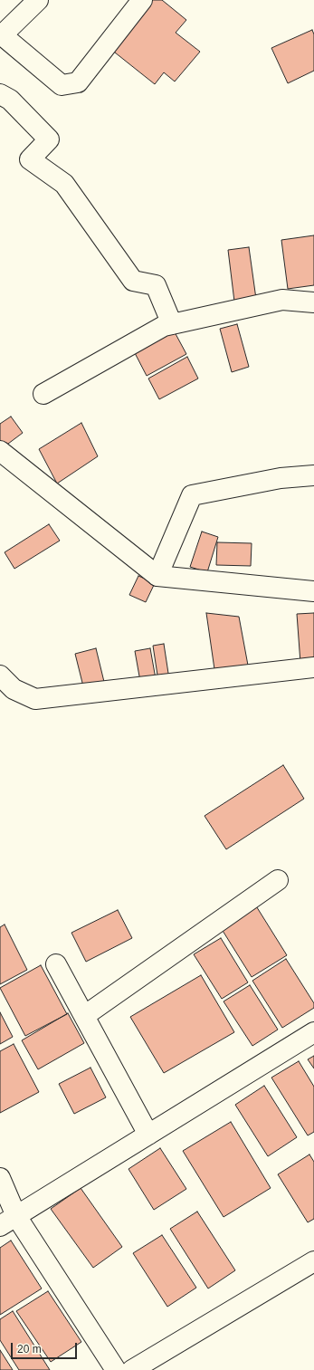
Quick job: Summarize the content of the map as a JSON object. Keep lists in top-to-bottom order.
{
  "scale_bar": "20 m"
}
